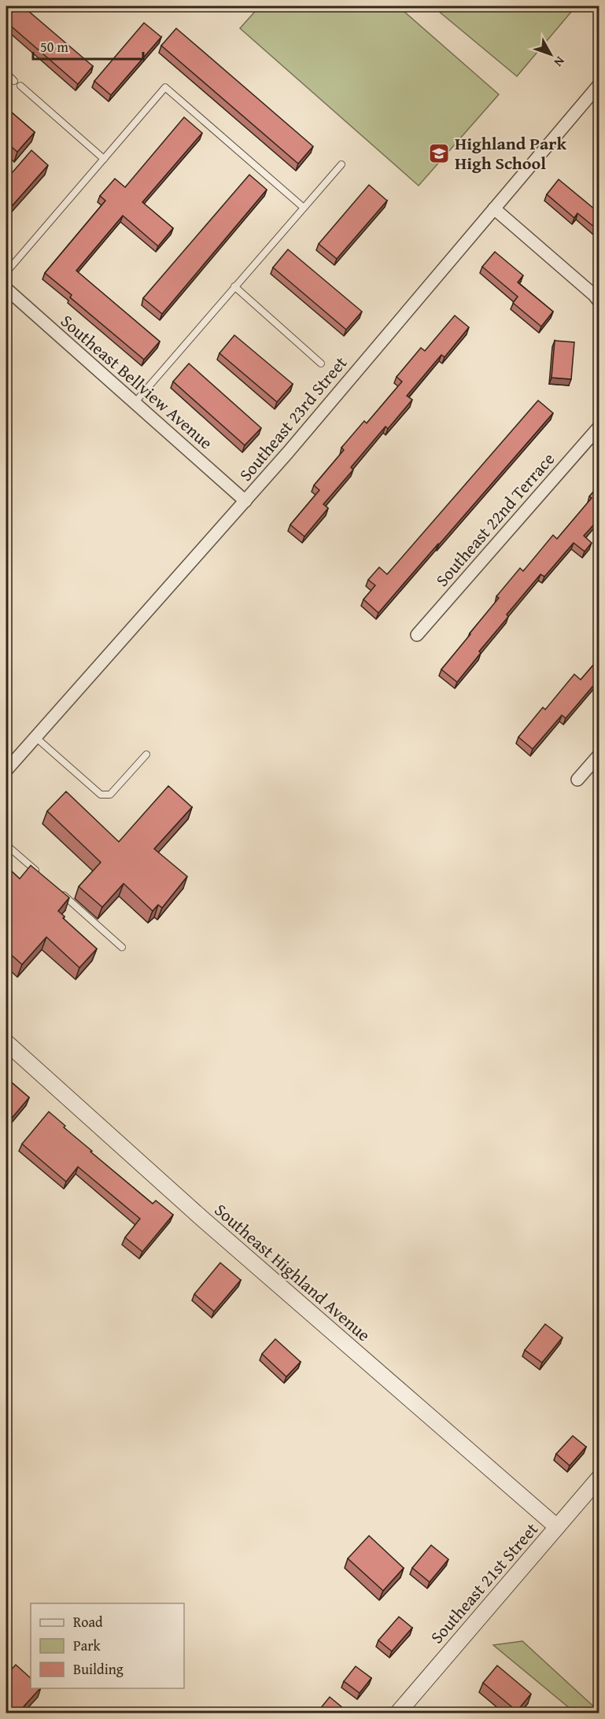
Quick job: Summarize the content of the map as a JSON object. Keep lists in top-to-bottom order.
{
  "streets": {
    "street": [
      "Southeast Bellview Avenue",
      "Southeast 23rd Street",
      "Southeast 22nd Terrace",
      "Southeast Highland Avenue",
      "Southeast 21st Street"
    ]
  },
  "crossings": [
    ["Southeast Bellview Avenue", "Southeast 23rd Street"],
    ["Southeast Highland Avenue", "Southeast 21st Street"]
  ],
  "places": {
    "school or university": ["Highland Park High School"]
  },
  "legend": ["Road", "Park", "Building"],
  "scale_bar": "50 m",
  "north": "bottom right"
}
